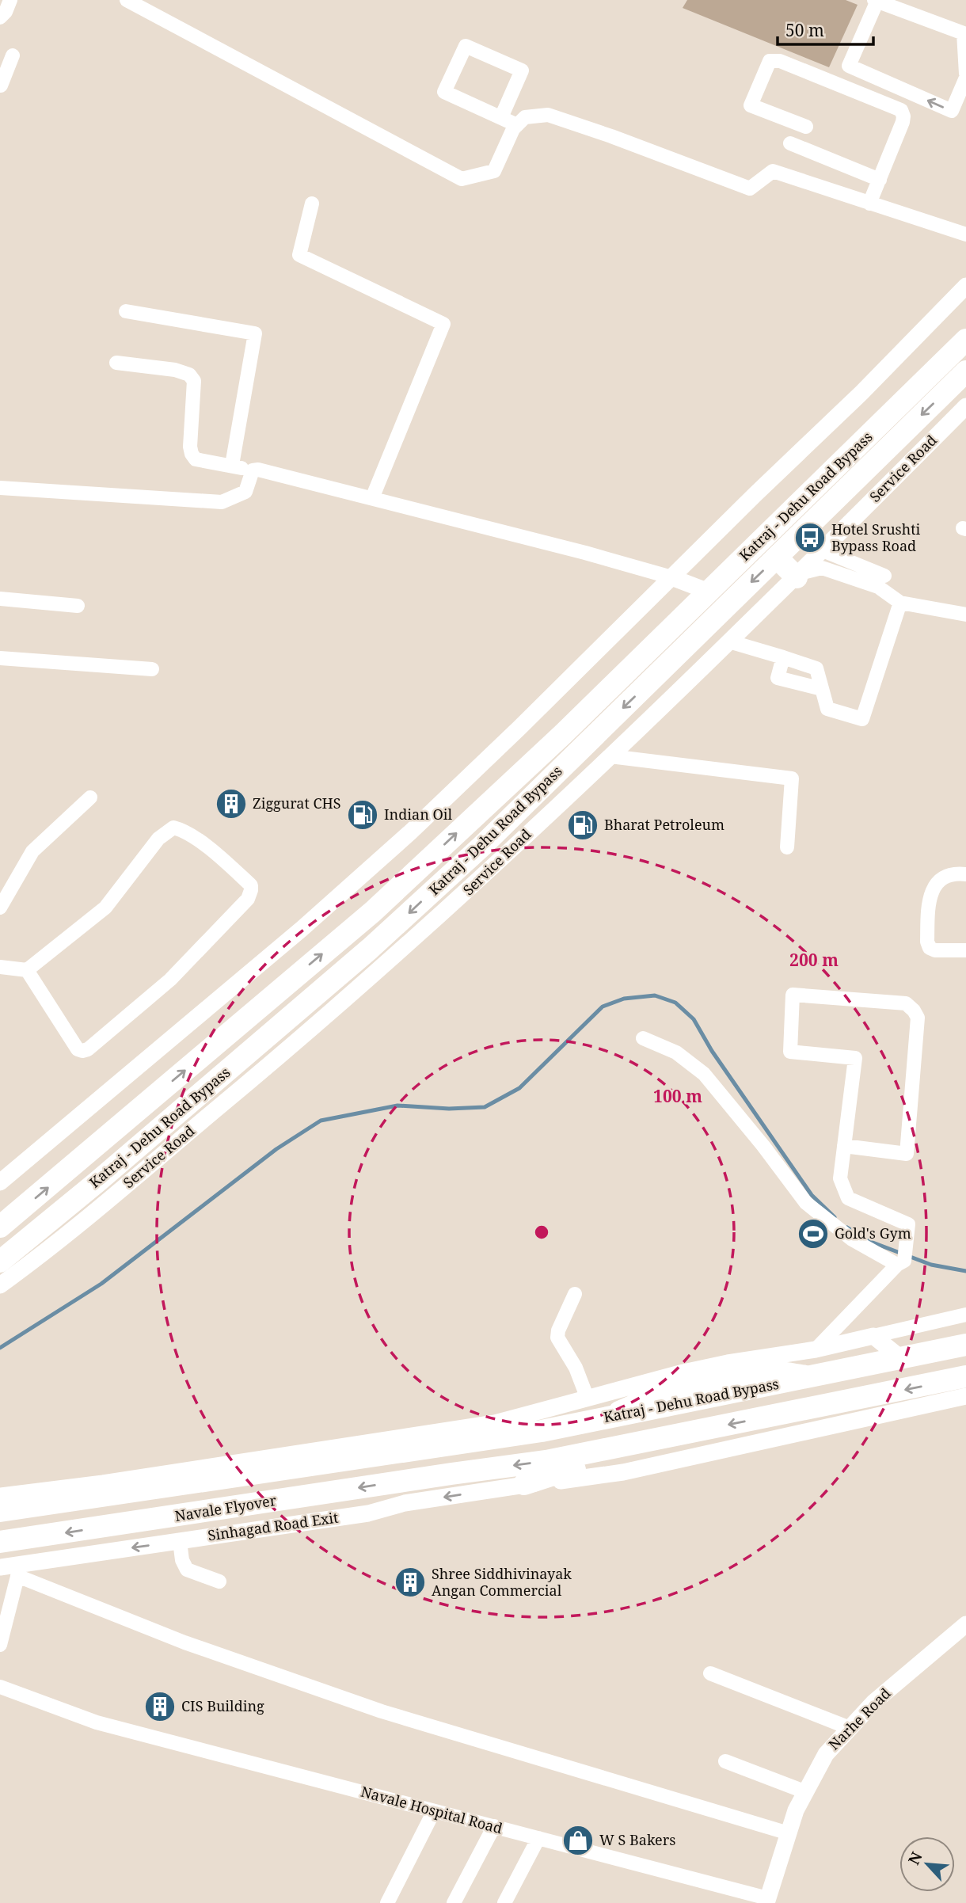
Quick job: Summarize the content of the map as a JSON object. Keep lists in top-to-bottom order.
{
  "streets": {
    "highway": ["Katraj - Dehu Road Bypass", "Navale Flyover"],
    "street": [
      "Service Road",
      "Sinhagad Road Exit",
      "Narhe Road",
      "Navale Hospital Road"
    ]
  },
  "crossings": [
    ["Narhe Road", "Navale Hospital Road"]
  ],
  "one_way": ["Navale Flyover"],
  "places": {
    "bus stop": ["Hotel Srushti Bypass Road"],
    "building": ["Ziggurat CHS", "Shree Siddhivinayak Angan Commercial", "CIS Building"],
    "fuel station": ["Indian Oil", "Bharat Petroleum"],
    "sports": ["Gold's Gym"],
    "shop": ["W S Bakers"]
  },
  "scale_bar": "50 m",
  "north": "top left",
  "rings": ["200 m", "100 m"]
}
